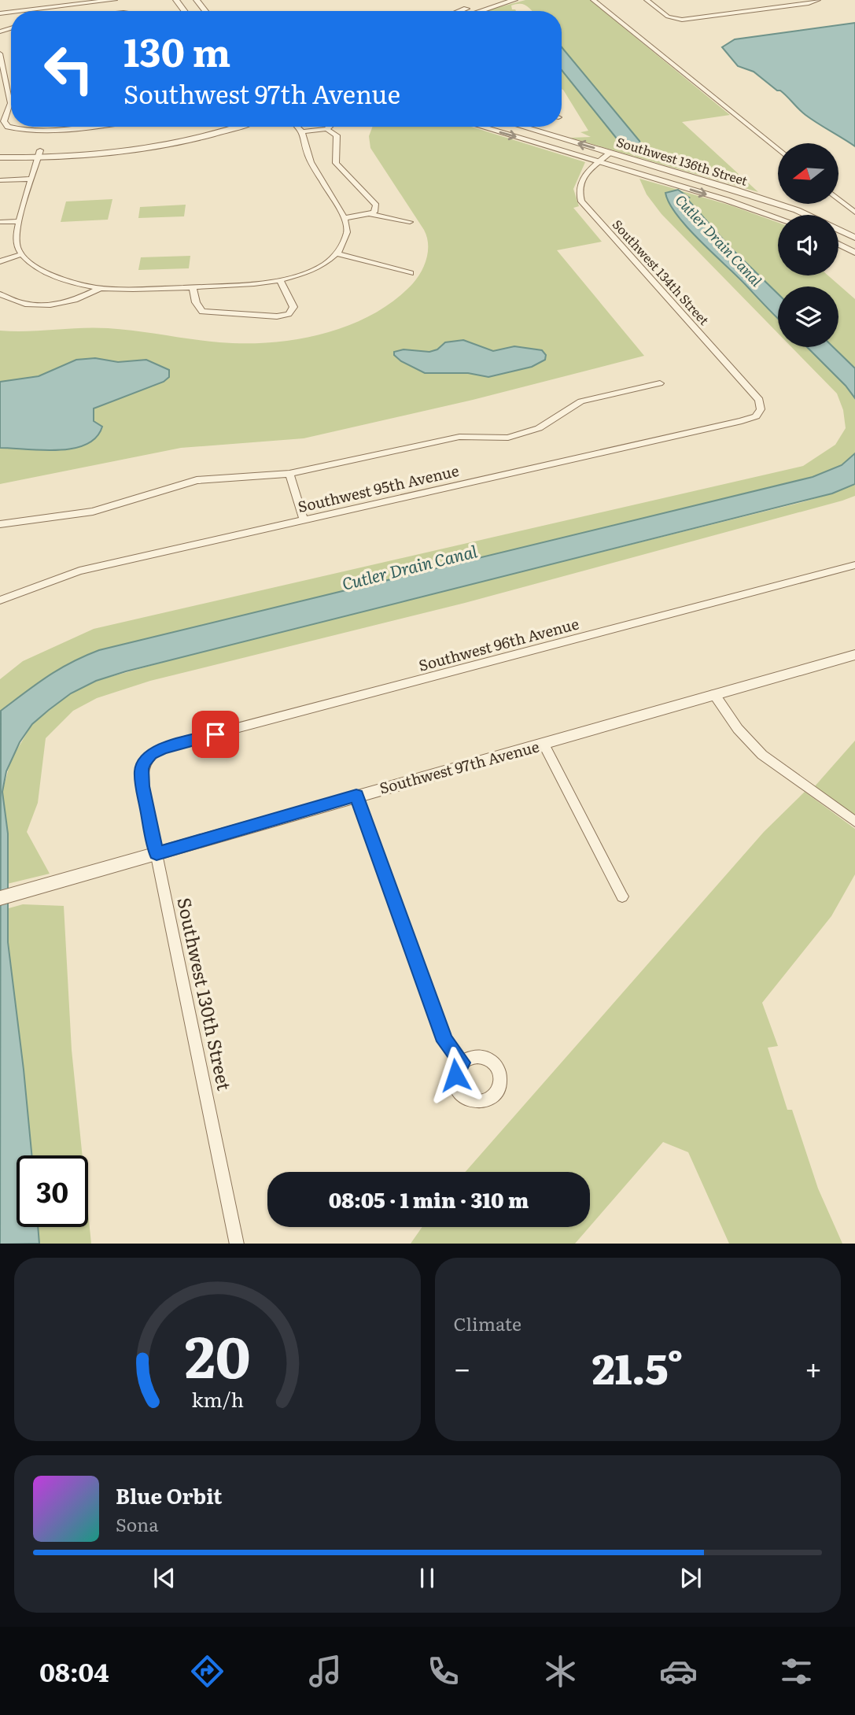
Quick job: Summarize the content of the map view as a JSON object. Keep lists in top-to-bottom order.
{
  "streets": {
    "street": [
      "Southwest 136th Street",
      "Southwest 134th Street",
      "Southwest 95th Avenue",
      "Southwest 96th Avenue",
      "Southwest 97th Avenue",
      "Southwest 130th Street"
    ]
  },
  "crossings": [
    ["Southwest 136th Street", "Southwest 134th Street"],
    ["Southwest 134th Street", "Southwest 95th Avenue"],
    ["Southwest 96th Avenue", "Southwest 130th Street"],
    ["Southwest 97th Avenue", "Southwest 130th Street"]
  ],
  "water": ["Cutler Drain Canal"],
  "north": "left",
  "page": {
    "turn": ["130 m", "Southwest 97th Avenue"],
    "limit": "30",
    "trip": "08:05 · 1 min · 310 m",
    "tile": "Climate",
    "heat": ["−", "21.5°", "+"],
    "song": ["Blue Orbit", "Sona"],
    "tabs": "08:04",
    "gauge": ["20", "km/h"]
  }
}
